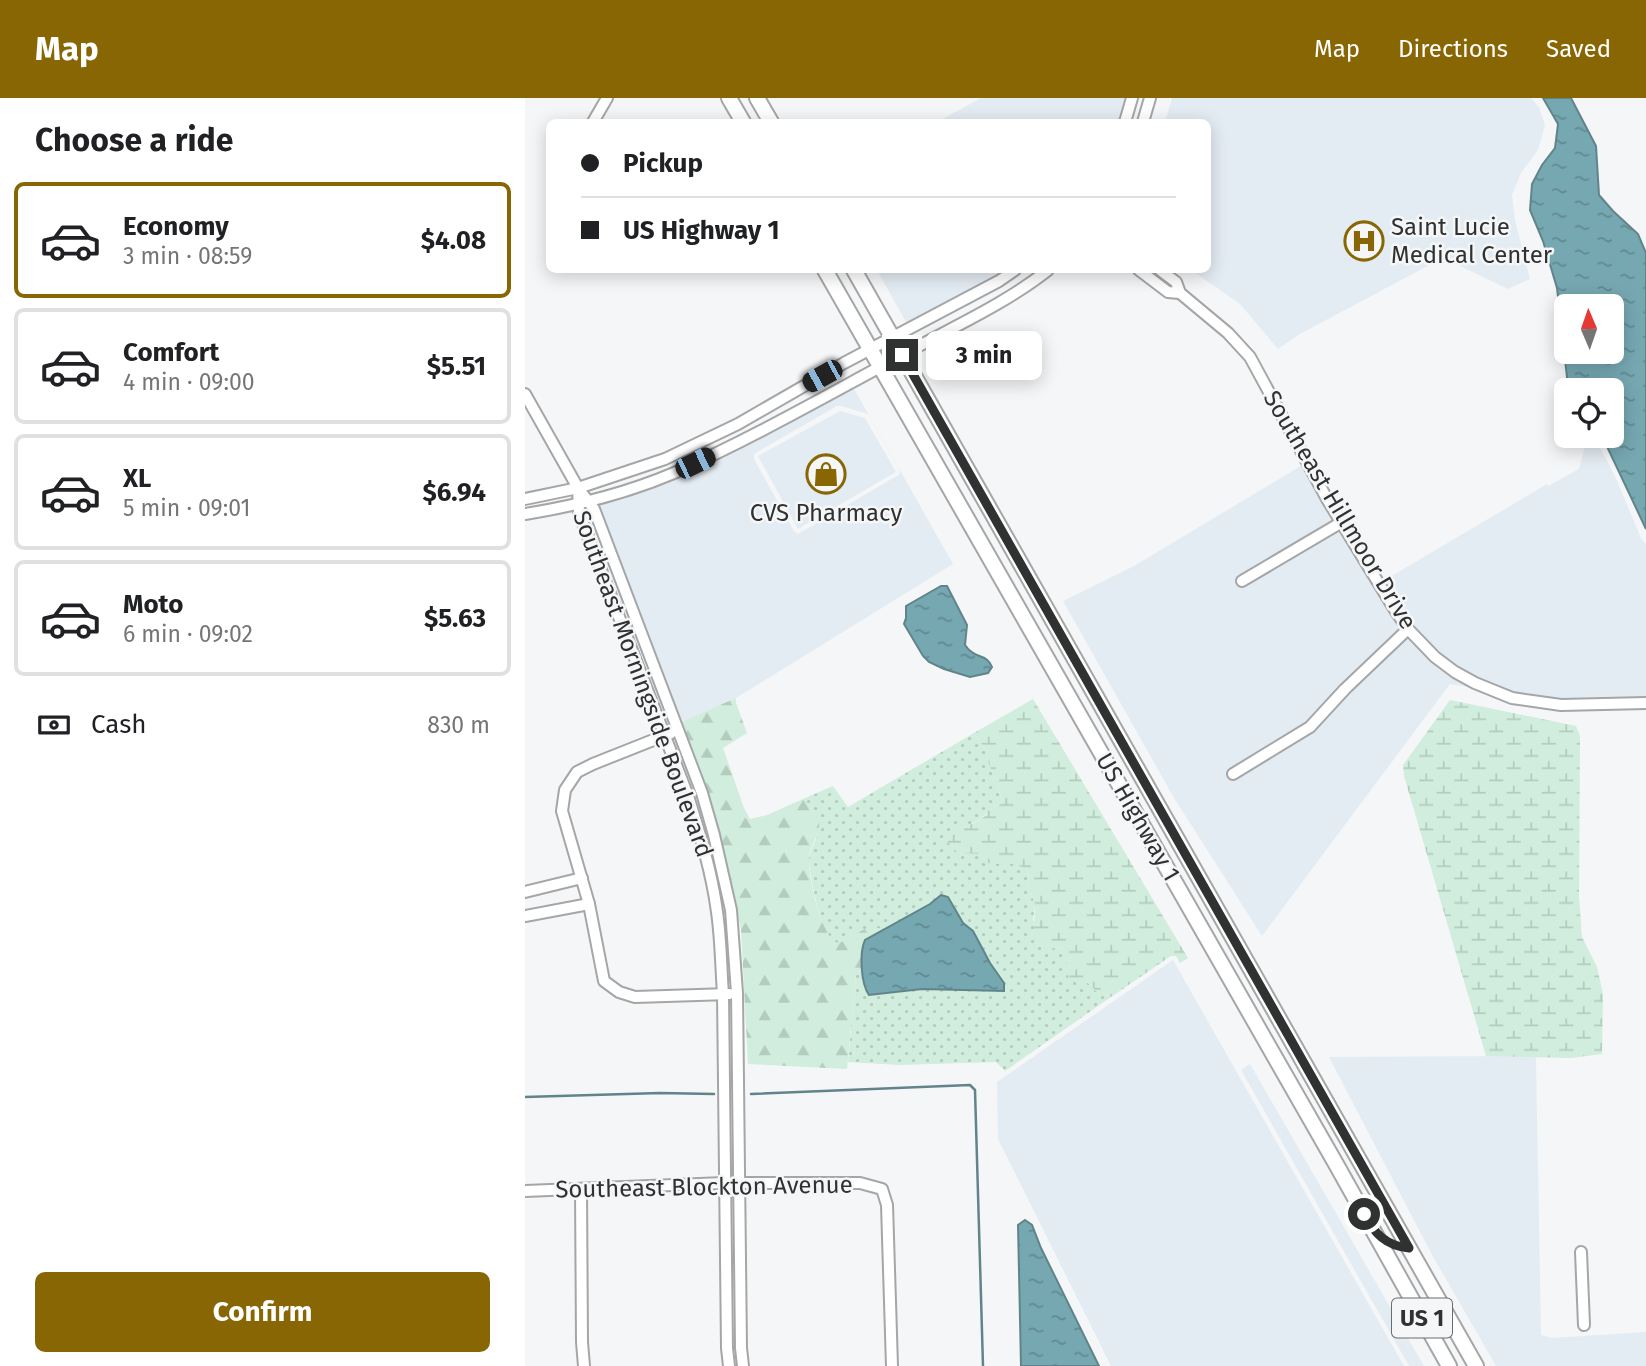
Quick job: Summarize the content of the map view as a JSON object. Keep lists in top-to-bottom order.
{
  "streets": {
    "main road": ["US Highway 1", "US 1"],
    "street": ["Southeast Hillmoor Drive", "Southeast Morningside Boulevard", "Southeast Blockton Avenue"]
  },
  "crossings": [
    ["Southeast Morningside Boulevard", "Southeast Blockton Avenue"]
  ],
  "places": {
    "hospital": ["Saint Lucie Medical Center"],
    "shop": ["CVS Pharmacy"]
  },
  "north": "top",
  "page": {
    "header": "Map",
    "nav": ["Map", "Directions", "Saved"],
    "heading": "Choose a ride",
    "banner": ["Pickup", "US Highway 1"],
    "list": [
      {
        "name": "Economy",
        "note": "3 min · 08:59",
        "value": "$4.08"
      },
      {
        "name": "Comfort",
        "note": "4 min · 09:00",
        "value": "$5.51"
      },
      {
        "name": "XL",
        "note": "5 min · 09:01",
        "value": "$6.94"
      },
      {
        "name": "Moto",
        "note": "6 min · 09:02",
        "value": "$5.63"
      }
    ],
    "bubble": "3 min",
    "pay": ["Cash", "830 m"],
    "buttons": "Confirm"
  }
}
